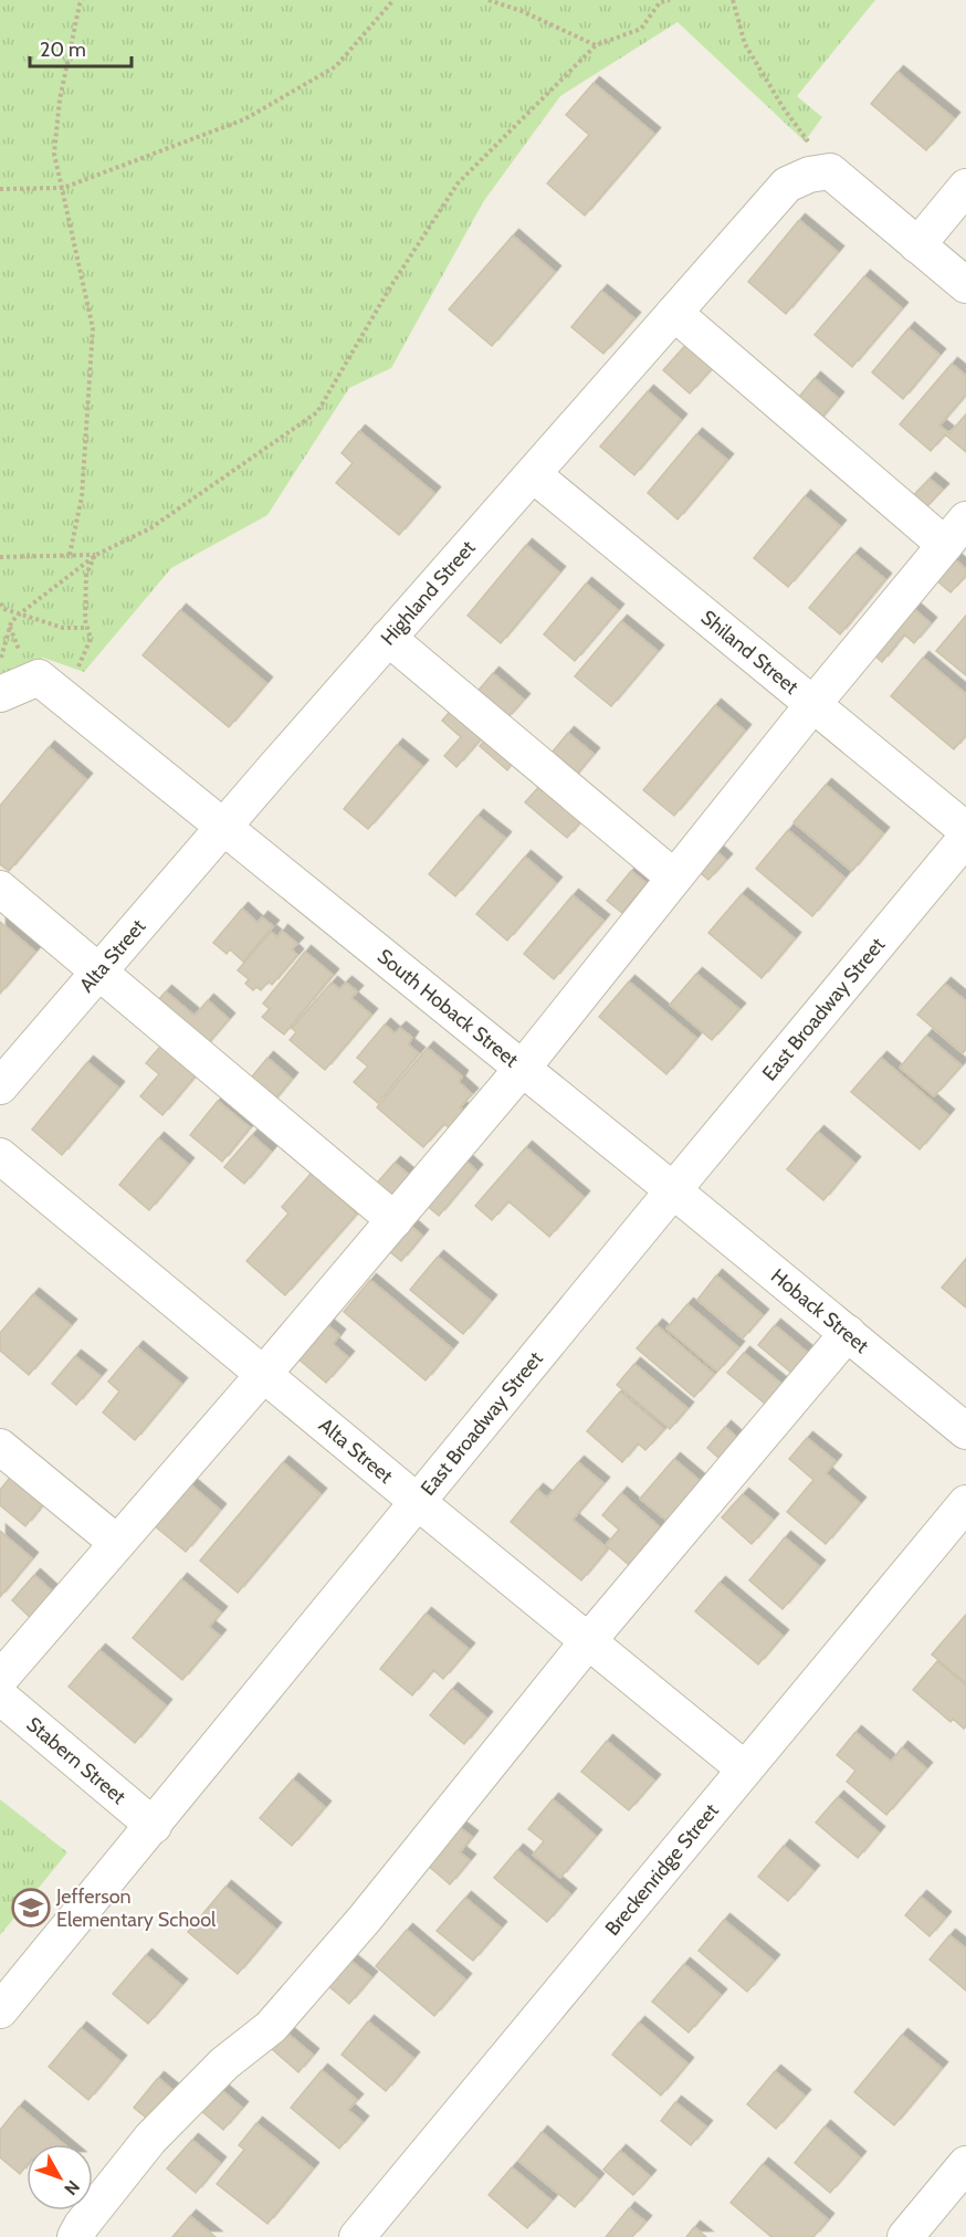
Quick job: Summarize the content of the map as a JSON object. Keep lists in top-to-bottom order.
{
  "streets": {
    "street": [
      "Highland Street",
      "Shiland Street",
      "Alta Street",
      "South Hoback Street",
      "East Broadway Street",
      "Hoback Street",
      "Stabern Street",
      "Breckenridge Street"
    ]
  },
  "crossings": [
    ["Highland Street", "Shiland Street"],
    ["Highland Street", "Alta Street"],
    ["Highland Street", "South Hoback Street"],
    ["Alta Street", "South Hoback Street"],
    ["Alta Street", "East Broadway Street"],
    ["Alta Street", "Breckenridge Street"],
    ["South Hoback Street", "East Broadway Street"],
    ["South Hoback Street", "Hoback Street"],
    ["East Broadway Street", "Hoback Street"],
    ["East Broadway Street", "Stabern Street"]
  ],
  "places": {
    "school or university": ["Jefferson Elementary School"]
  },
  "scale_bar": "20 m",
  "north": "bottom right"
}
